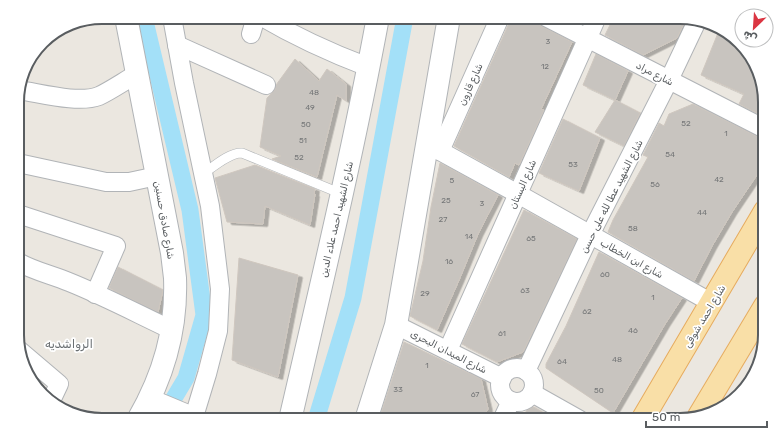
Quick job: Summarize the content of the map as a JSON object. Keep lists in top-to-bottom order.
{
  "streets": {
    "main road": ["شارع احمد شوقى"],
    "street": [
      "شارع مراد",
      "شارع قارون",
      "شارع البستان",
      "شارع الشهيد عطا لله على حسن",
      "شارع الشهيد احمد علاء الدين",
      "شارع صادق حسنين",
      "شارع ابن الخطاب",
      "شارع الميدان البحرى"
    ]
  },
  "crossings": [
    ["شارع مراد", "شارع البستان"],
    ["شارع مراد", "شارع الشهيد عطا لله على حسن"],
    ["شارع قارون", "شارع ابن الخطاب"],
    ["شارع البستان", "شارع ابن الخطاب"],
    ["شارع البستان", "شارع الميدان البحرى"],
    ["شارع الشهيد عطا لله على حسن", "شارع ابن الخطاب"],
    ["شارع الشهيد عطا لله على حسن", "شارع الميدان البحرى"],
    ["شارع ابن الخطاب", "شارع احمد شوقى"]
  ],
  "districts": ["الرواشديه"],
  "house_numbers": [
    "3",
    "12",
    "48",
    "49",
    "52",
    "50",
    "1",
    "51",
    "54",
    "52",
    "53",
    "42",
    "5",
    "56",
    "25",
    "3",
    "44",
    "27",
    "58",
    "14",
    "65",
    "16",
    "60",
    "63",
    "29",
    "1",
    "62",
    "46",
    "61",
    "48",
    "64",
    "1",
    "33",
    "50",
    "67"
  ],
  "scale_bar": "50 m",
  "north": "bottom left"
}
